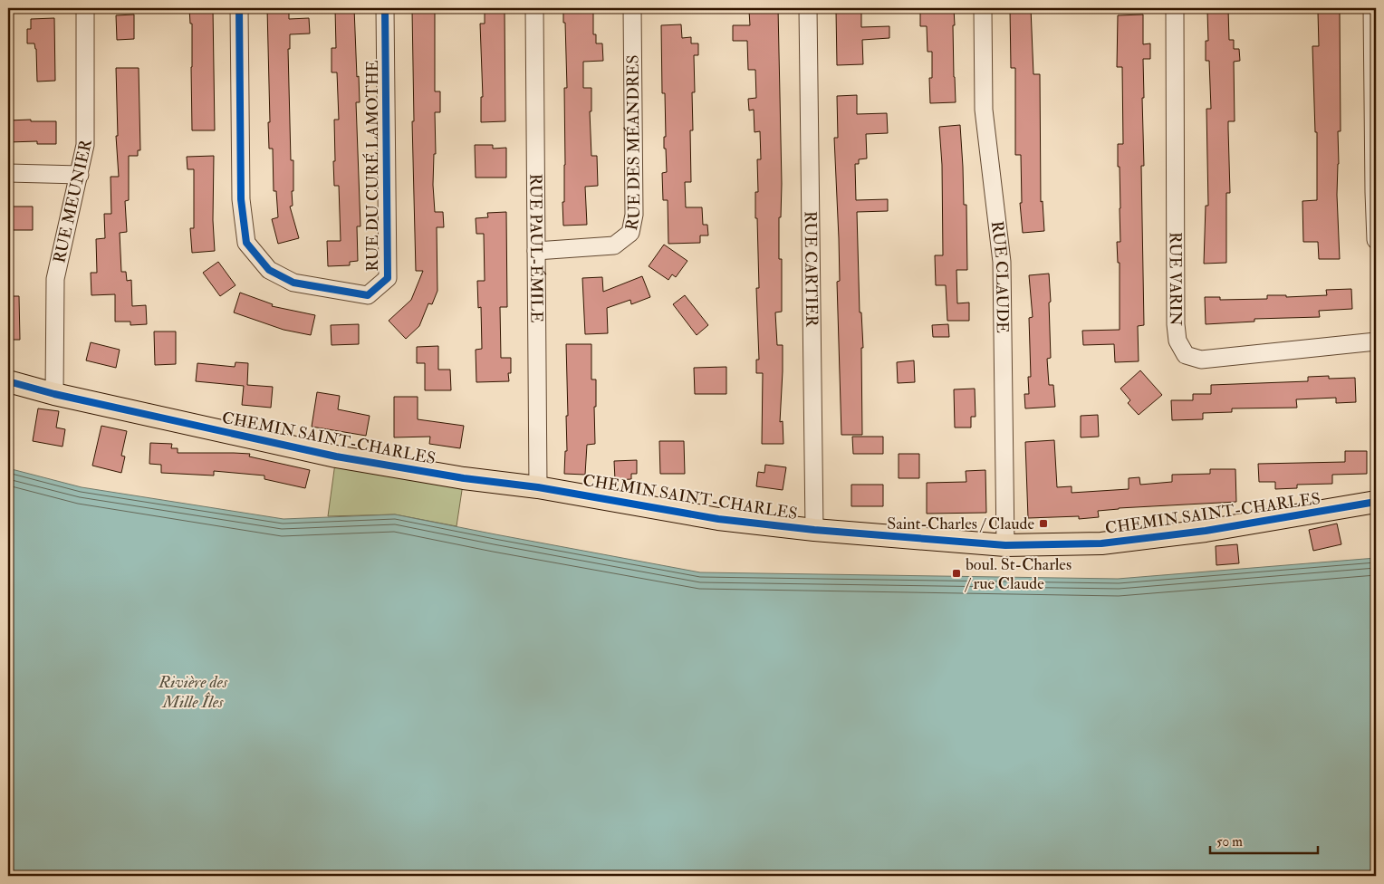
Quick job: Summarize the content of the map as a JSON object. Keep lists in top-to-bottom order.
{
  "streets": {
    "main road": ["CHEMIN SAINT-CHARLES"],
    "street": [
      "RUE DES MÉANDRES",
      "RUE DU CURÉ LAMOTHE",
      "RUE MEUNIER",
      "RUE PAUL-ÉMILE",
      "RUE CARTIER",
      "RUE CLAUDE",
      "RUE VARIN"
    ]
  },
  "crossings": [
    ["RUE DES MÉANDRES", "RUE PAUL-ÉMILE"],
    ["RUE MEUNIER", "CHEMIN SAINT-CHARLES"],
    ["RUE PAUL-ÉMILE", "CHEMIN SAINT-CHARLES"],
    ["RUE CARTIER", "CHEMIN SAINT-CHARLES"],
    ["RUE CLAUDE", "CHEMIN SAINT-CHARLES"]
  ],
  "water": ["Rivière des Mille Îles"],
  "places": {
    "transit": ["Saint-Charles / Claude", "boul. St-Charles / rue Claude"]
  },
  "scale_bar": "50 m"
}
